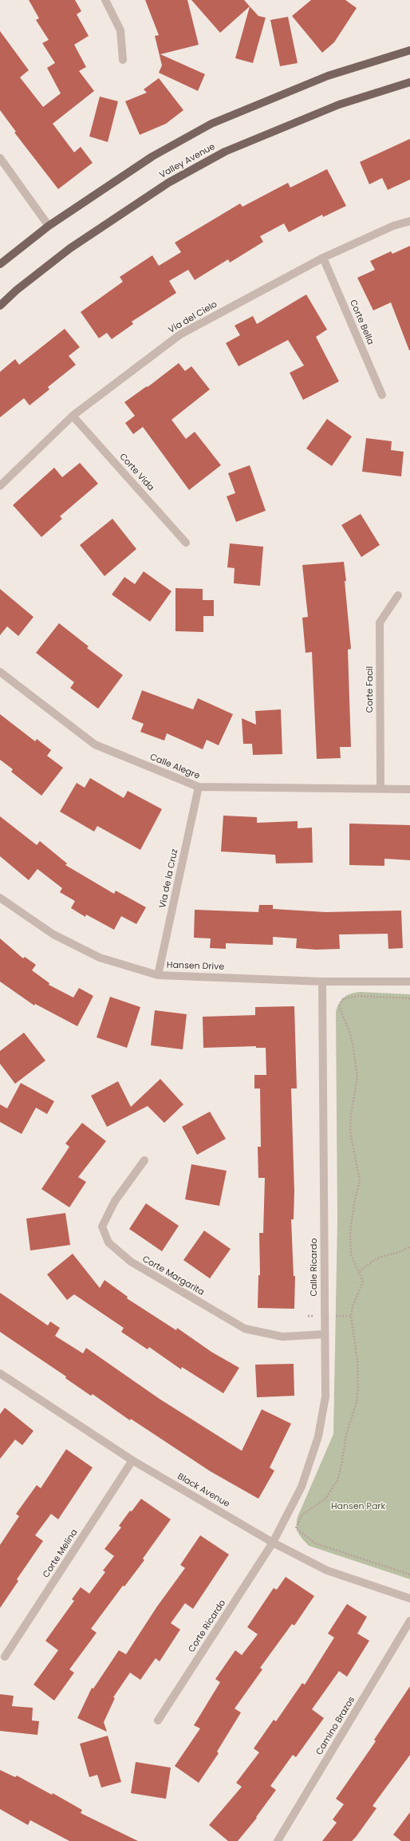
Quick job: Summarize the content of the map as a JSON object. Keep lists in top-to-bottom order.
{
  "streets": {
    "main road": ["Valley Avenue"],
    "street": [
      "Via del Cielo",
      "Corte Bella",
      "Corte Vida",
      "Corte Facil",
      "Calle Alegre",
      "Via de la Cruz",
      "Hansen Drive",
      "Calle Ricardo",
      "Corte Margarita",
      "Black Avenue",
      "Corte Melina",
      "Corte Ricardo",
      "Camino Brazos"
    ]
  },
  "crossings": [
    ["Via del Cielo", "Corte Bella"],
    ["Via del Cielo", "Corte Vida"],
    ["Corte Facil", "Calle Alegre"],
    ["Calle Alegre", "Via de la Cruz"],
    ["Via de la Cruz", "Hansen Drive"],
    ["Hansen Drive", "Calle Ricardo"],
    ["Calle Ricardo", "Corte Margarita"],
    ["Calle Ricardo", "Black Avenue"],
    ["Calle Ricardo", "Corte Ricardo"],
    ["Black Avenue", "Corte Melina"],
    ["Black Avenue", "Corte Ricardo"]
  ],
  "parks": ["Hansen Park"]
}
